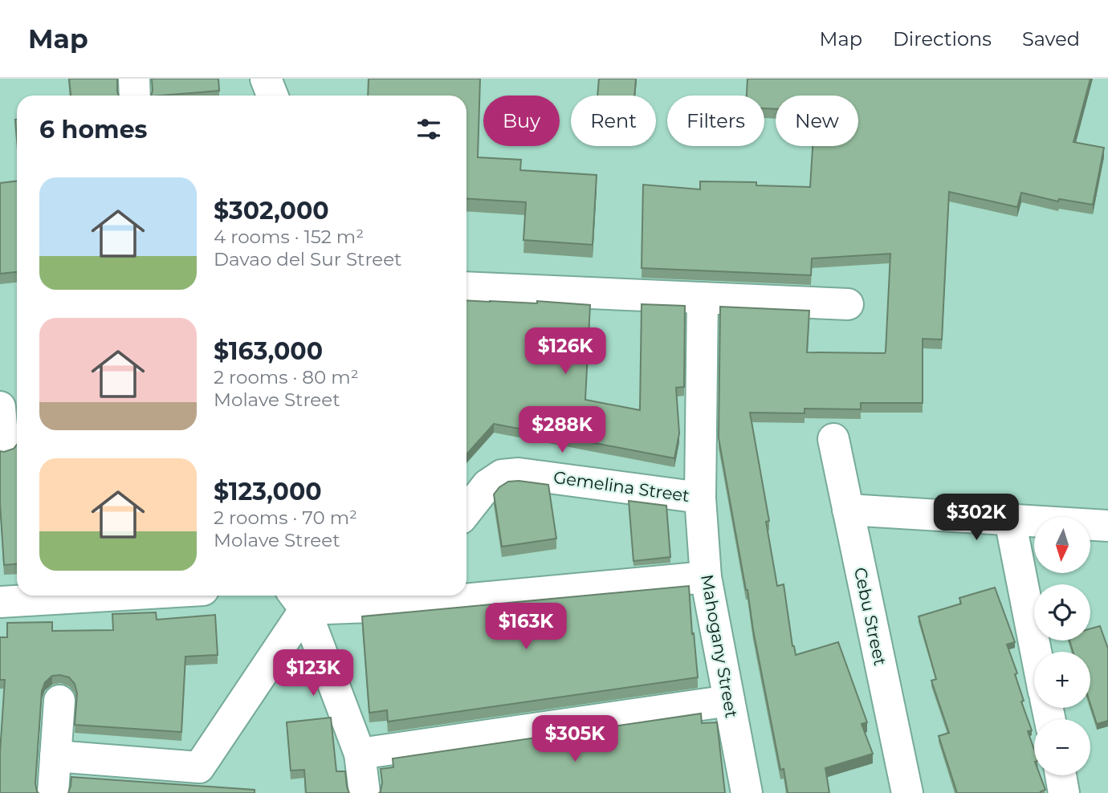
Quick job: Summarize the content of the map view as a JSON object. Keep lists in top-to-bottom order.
{
  "streets": {
    "street": ["Gemelina Street", "Cebu Street", "Mahogany Street"]
  },
  "crossings": [
    ["Gemelina Street", "Mahogany Street"]
  ],
  "north": "bottom",
  "page": {
    "header": "Map",
    "nav": ["Map", "Directions", "Saved"],
    "chip": [
      "Buy",
      "Rent",
      "Filters",
      "New"
    ],
    "heading": "6 homes",
    "list": [
      {
        "name": "$302,000",
        "note": "4 rooms · 152 m² · Davao del Sur Street"
      },
      {
        "name": "$163,000",
        "note": "2 rooms · 80 m² · Molave Street"
      },
      {
        "name": "$123,000",
        "note": "2 rooms · 70 m² · Molave Street"
      }
    ],
    "price": [
      "$126K",
      "$288K",
      "$302K",
      "$163K",
      "$123K",
      "$305K"
    ],
    "map_buttons": ["+", "−"]
  }
}
